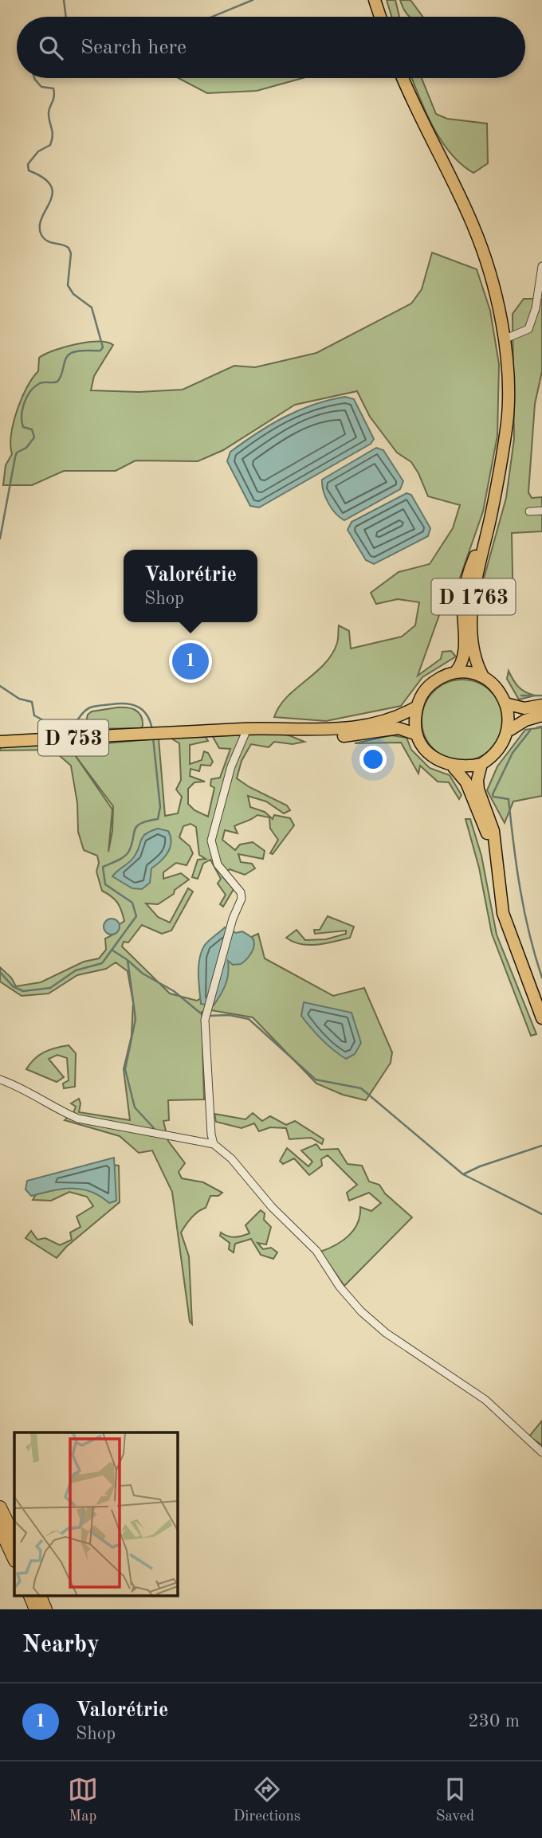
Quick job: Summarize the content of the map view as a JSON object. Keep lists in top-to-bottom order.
{
  "streets": {
    "main road": ["D 1763", "D 753"]
  },
  "crossings": [
    ["D 1763", "D 753"]
  ],
  "page": {
    "search": "Search here",
    "popup": ["Valorétrie", "Shop"],
    "pins": "1",
    "heading": "Nearby",
    "list": [
      {
        "mark": "1",
        "name": "Valorétrie",
        "note": "Shop",
        "value": "230 m"
      }
    ],
    "nav": ["Map", "Directions", "Saved"]
  }
}
